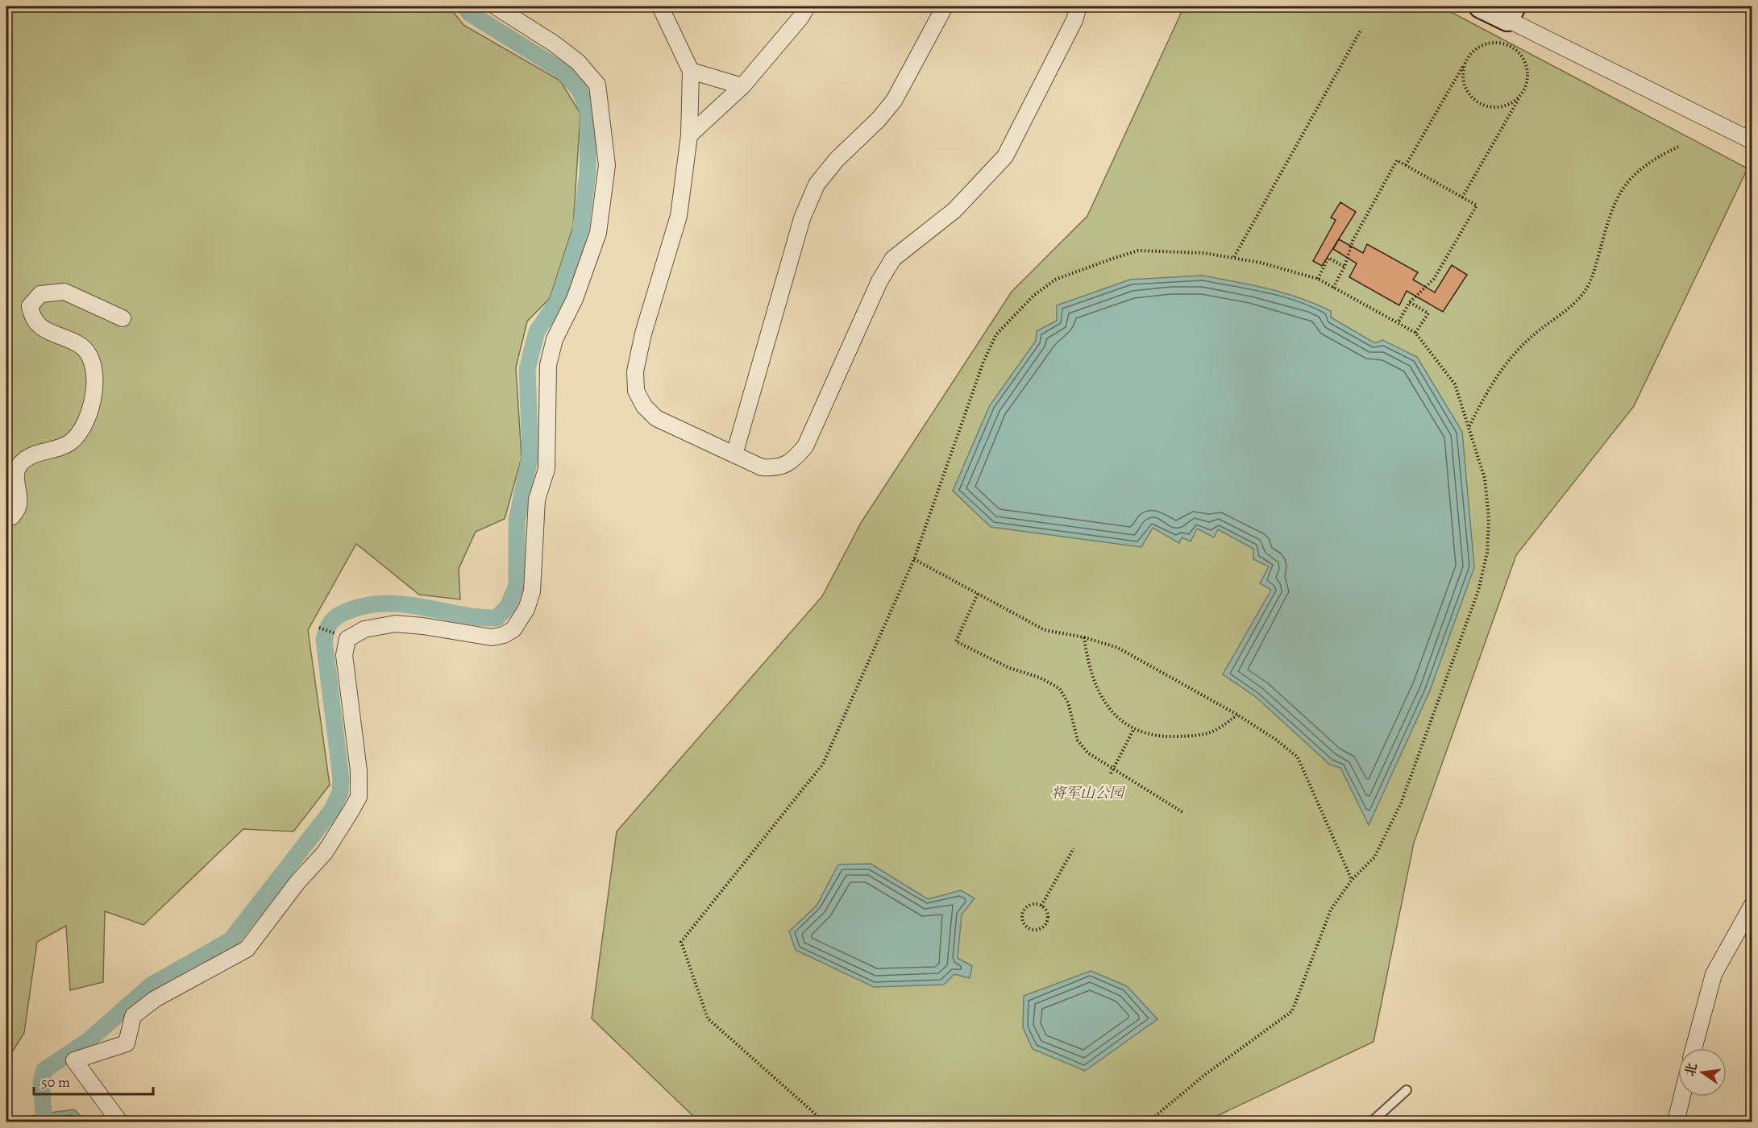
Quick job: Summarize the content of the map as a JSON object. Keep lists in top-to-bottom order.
{
  "parks": ["将军山公园"],
  "scale_bar": "50 m",
  "north": "left"
}
